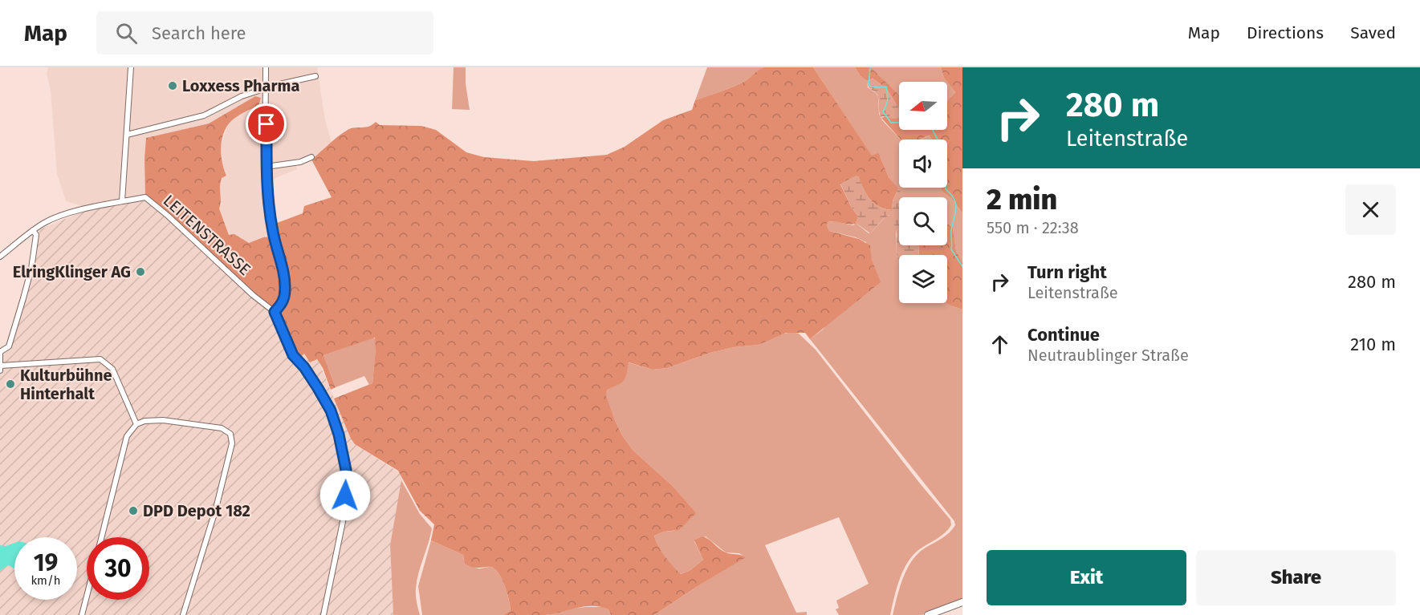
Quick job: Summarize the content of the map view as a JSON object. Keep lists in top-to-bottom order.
{
  "streets": {
    "street": ["LEITENSTRASSE"]
  },
  "places": [
    "Loxxess Pharma",
    "ElringKlinger AG",
    "Kulturbühne Hinterhalt",
    "DPD Depot 182"
  ],
  "north": "left",
  "page": {
    "header": "Map",
    "search": "Search here",
    "nav": ["Map", "Directions", "Saved"],
    "turn": ["280 m", "Leitenstraße"],
    "heading": ["2 min", "550 m · 22:38"],
    "list": [
      {
        "name": "Turn right",
        "note": "Leitenstraße",
        "value": "280 m"
      },
      {
        "name": "Continue",
        "note": "Neutraublinger Straße",
        "value": "210 m"
      }
    ],
    "speed": "19 km/h",
    "limit": "30",
    "buttons": ["Exit", "Share"]
  }
}
